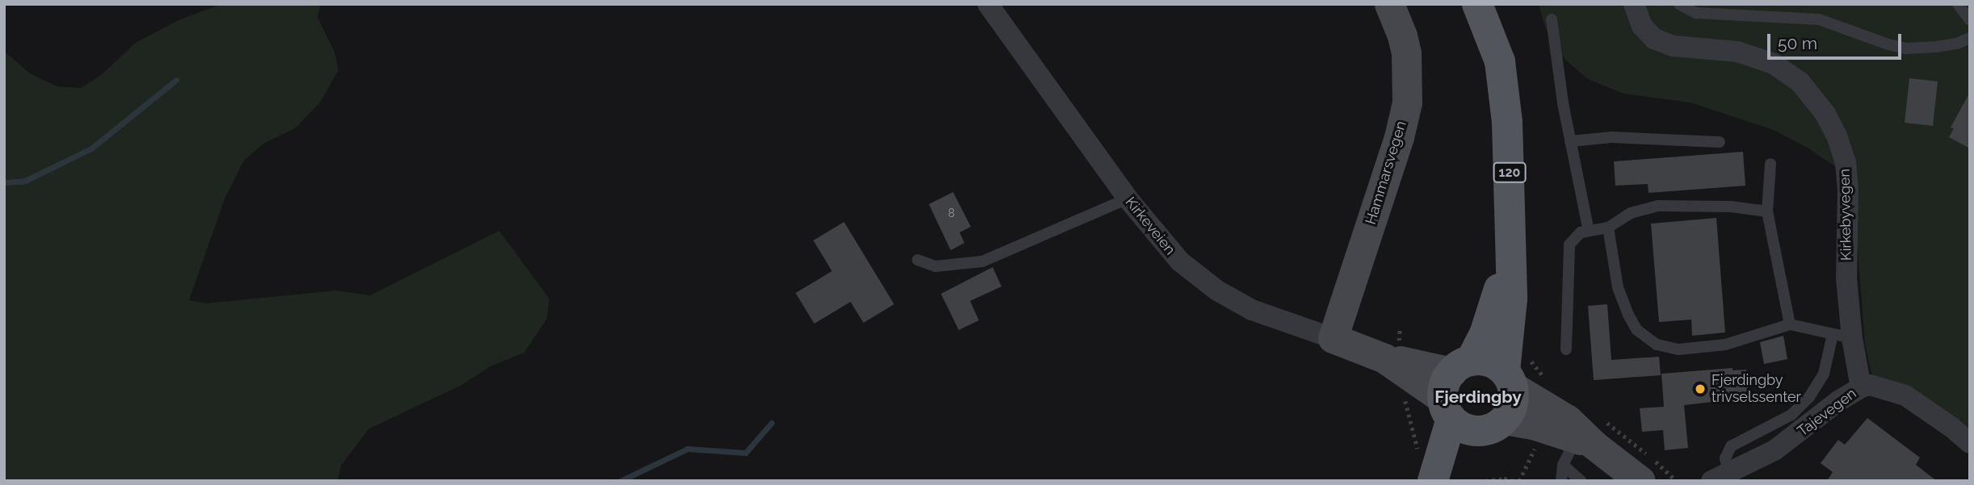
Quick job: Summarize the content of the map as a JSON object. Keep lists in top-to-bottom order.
{
  "streets": {
    "main road": ["120"],
    "street": [
      "Hammarsvegen",
      "Kirkebyvegen",
      "Kirkeveien",
      "Tajevegen"
    ]
  },
  "crossings": [
    ["Hammarsvegen", "Kirkeveien"],
    ["120", "Kirkeveien"],
    ["Kirkebyvegen", "Tajevegen"]
  ],
  "districts": ["Fjerdingby"],
  "places": ["Fjerdingby trivselssenter"],
  "house_numbers": ["8"],
  "scale_bar": "50 m"
}
